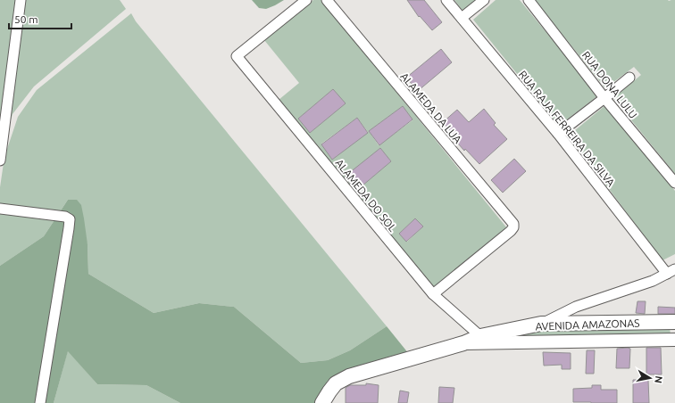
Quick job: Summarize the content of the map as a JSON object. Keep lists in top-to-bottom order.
{
  "streets": {
    "main road": ["AVENIDA AMAZONAS"],
    "street": [
      "RUA DONA LULU",
      "ALAMEDA DA LUA",
      "RUA RAJA FERREIRA DA SILVA",
      "ALAMEDA DO SOL"
    ]
  },
  "crossings": [
    ["ALAMEDA DA LUA", "ALAMEDA DO SOL"],
    ["ALAMEDA DO SOL", "AVENIDA AMAZONAS"]
  ],
  "scale_bar": "50 m",
  "north": "right"
}
